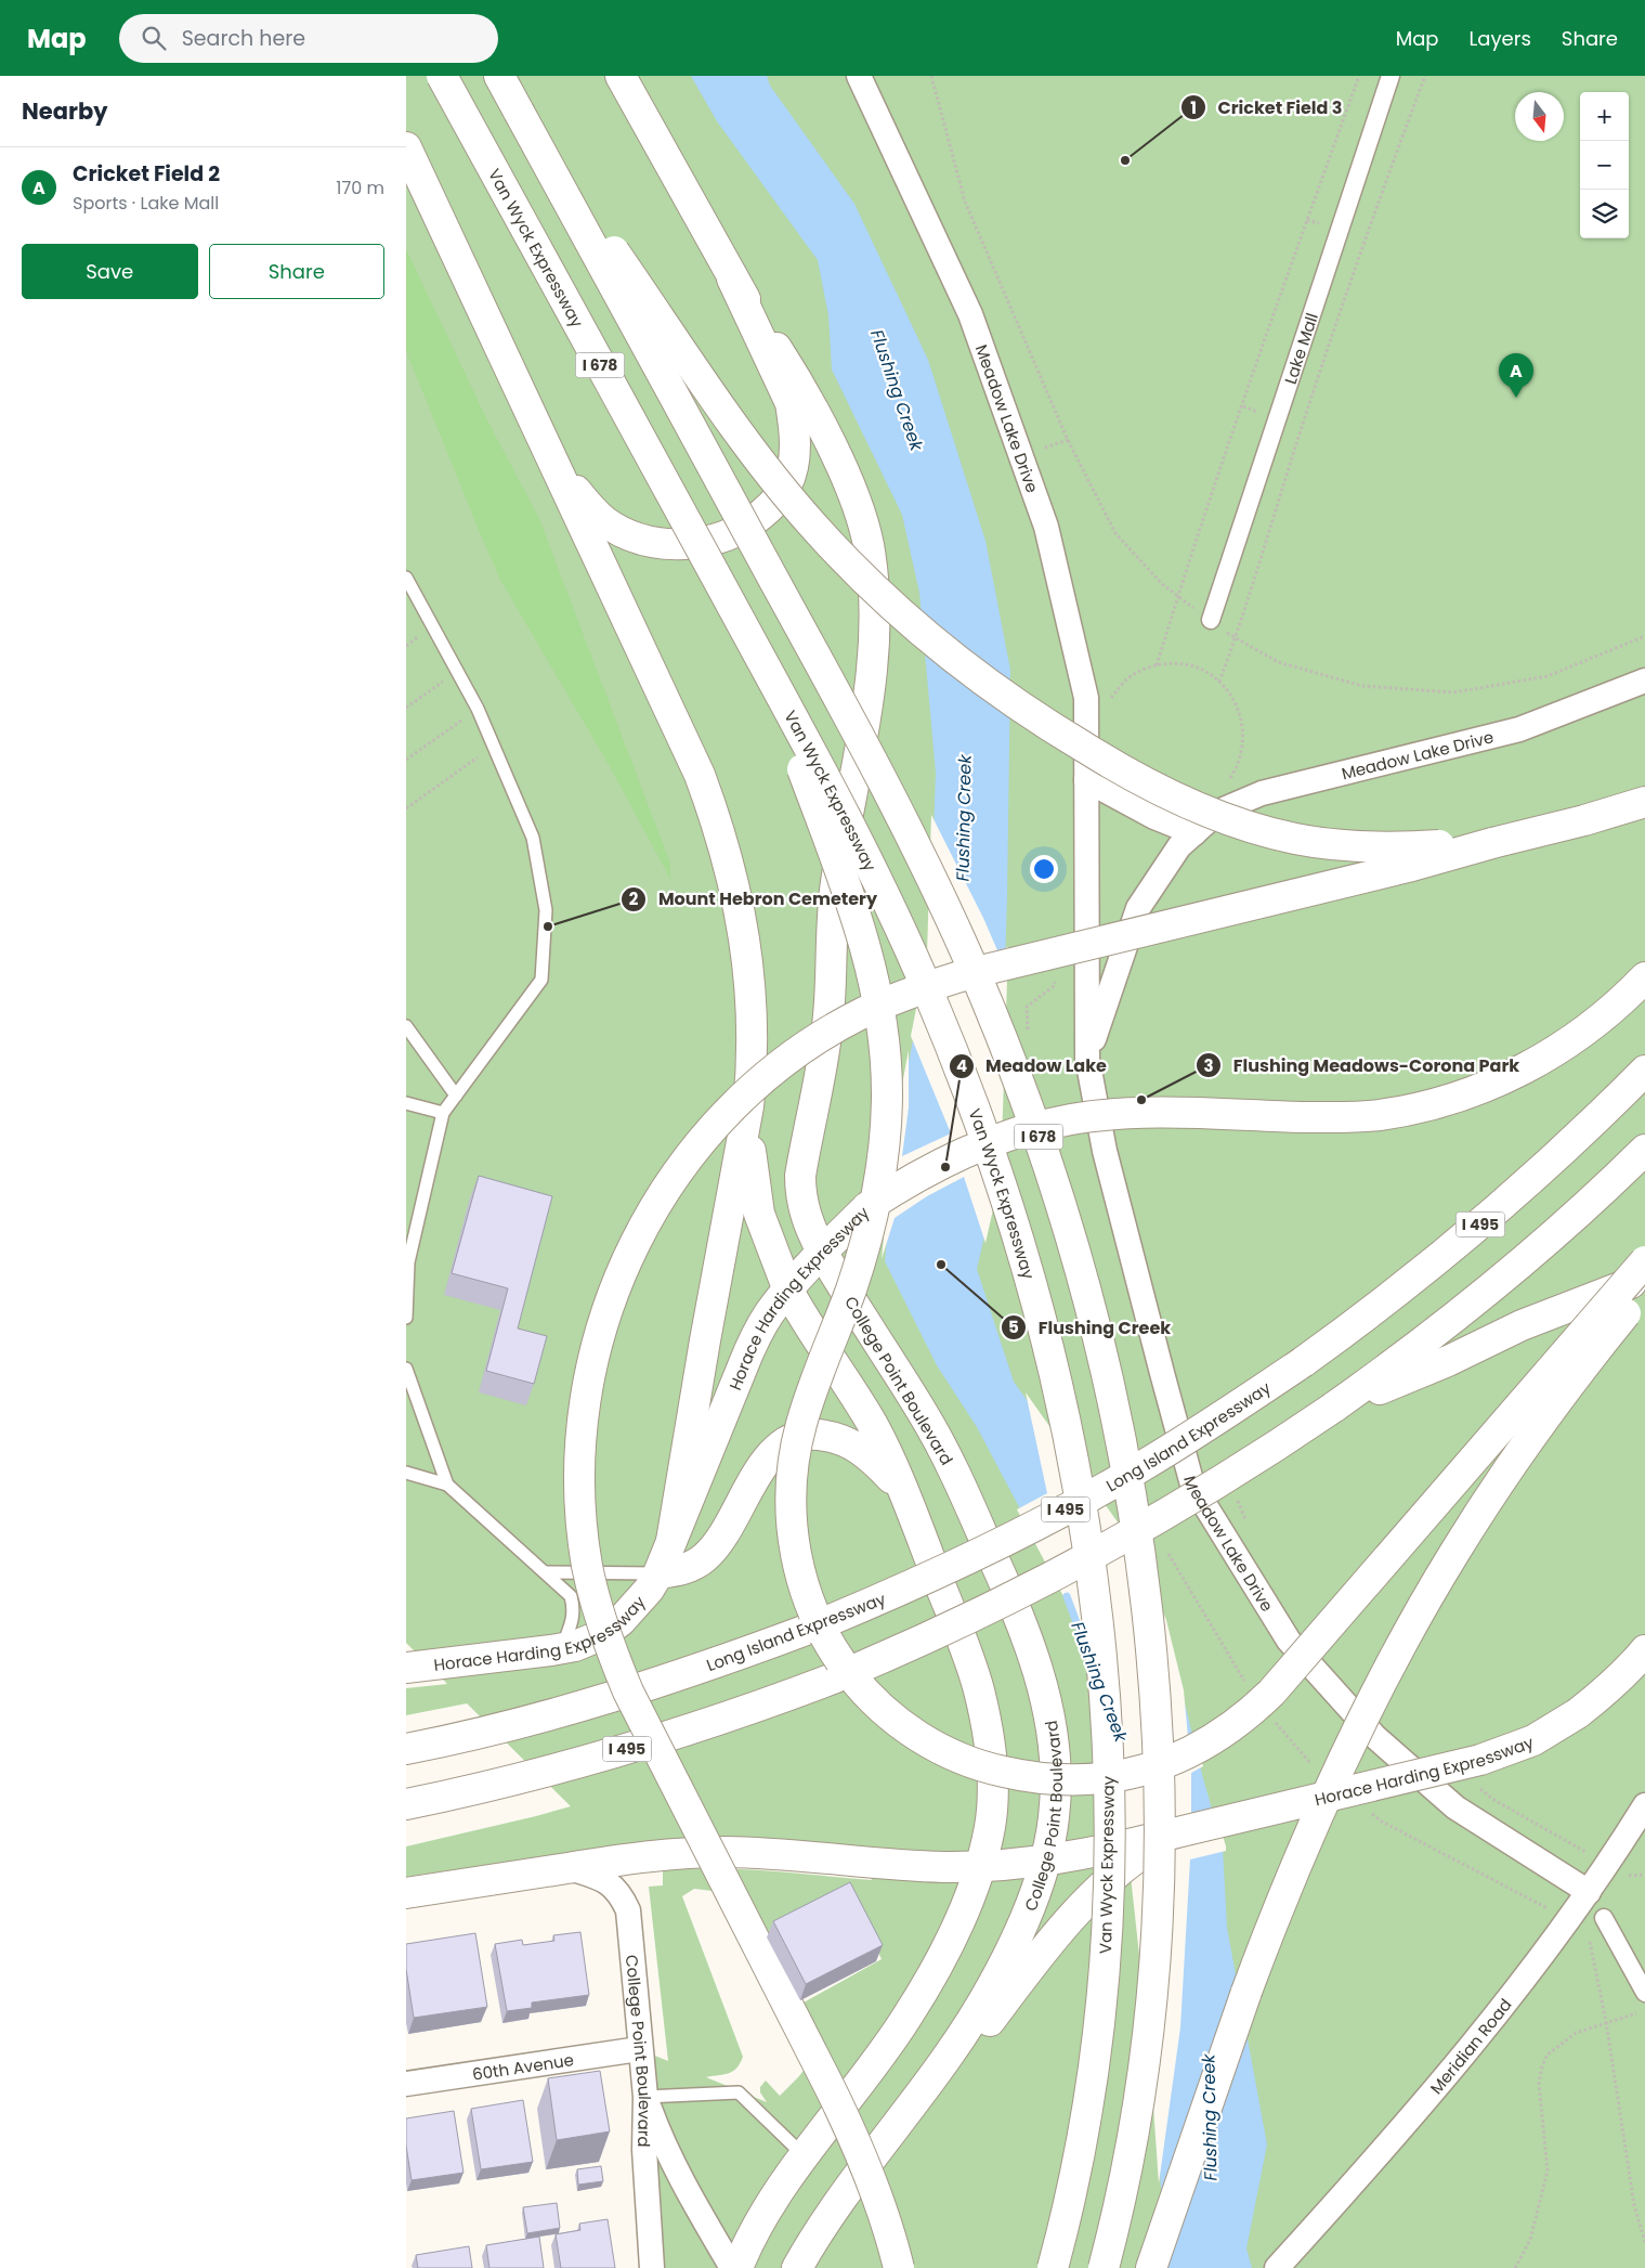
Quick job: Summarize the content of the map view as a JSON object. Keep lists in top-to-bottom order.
{
  "streets": {
    "main road": [
      "Van Wyck Expressway",
      "I 678",
      "I 495",
      "Horace Harding Expressway",
      "College Point Boulevard",
      "Long Island Expressway"
    ],
    "street": [
      "Lake Mall",
      "Meadow Lake Drive",
      "Meridian Road",
      "60th Avenue"
    ]
  },
  "crossings": [
    ["Meadow Lake Drive", "Meridian Road"],
    ["Horace Harding Expressway", "College Point Boulevard"],
    ["College Point Boulevard", "60th Avenue"]
  ],
  "water": ["Flushing Creek"],
  "places": [
    "Cricket Field 3",
    "Mount Hebron Cemetery",
    "Flushing Meadows-Corona Park",
    "Meadow Lake",
    "Flushing Creek"
  ],
  "north": "bottom",
  "page": {
    "header": "Map",
    "search": "Search here",
    "nav": ["Map", "Layers", "Share"],
    "heading": "Nearby",
    "map_buttons": ["+", "−"],
    "list": [
      {
        "mark": "A",
        "name": "Cricket Field 2",
        "note": "Sports · Lake Mall",
        "value": "170 m"
      }
    ],
    "buttons": ["Save", "Share"],
    "pins": "A"
  }
}
